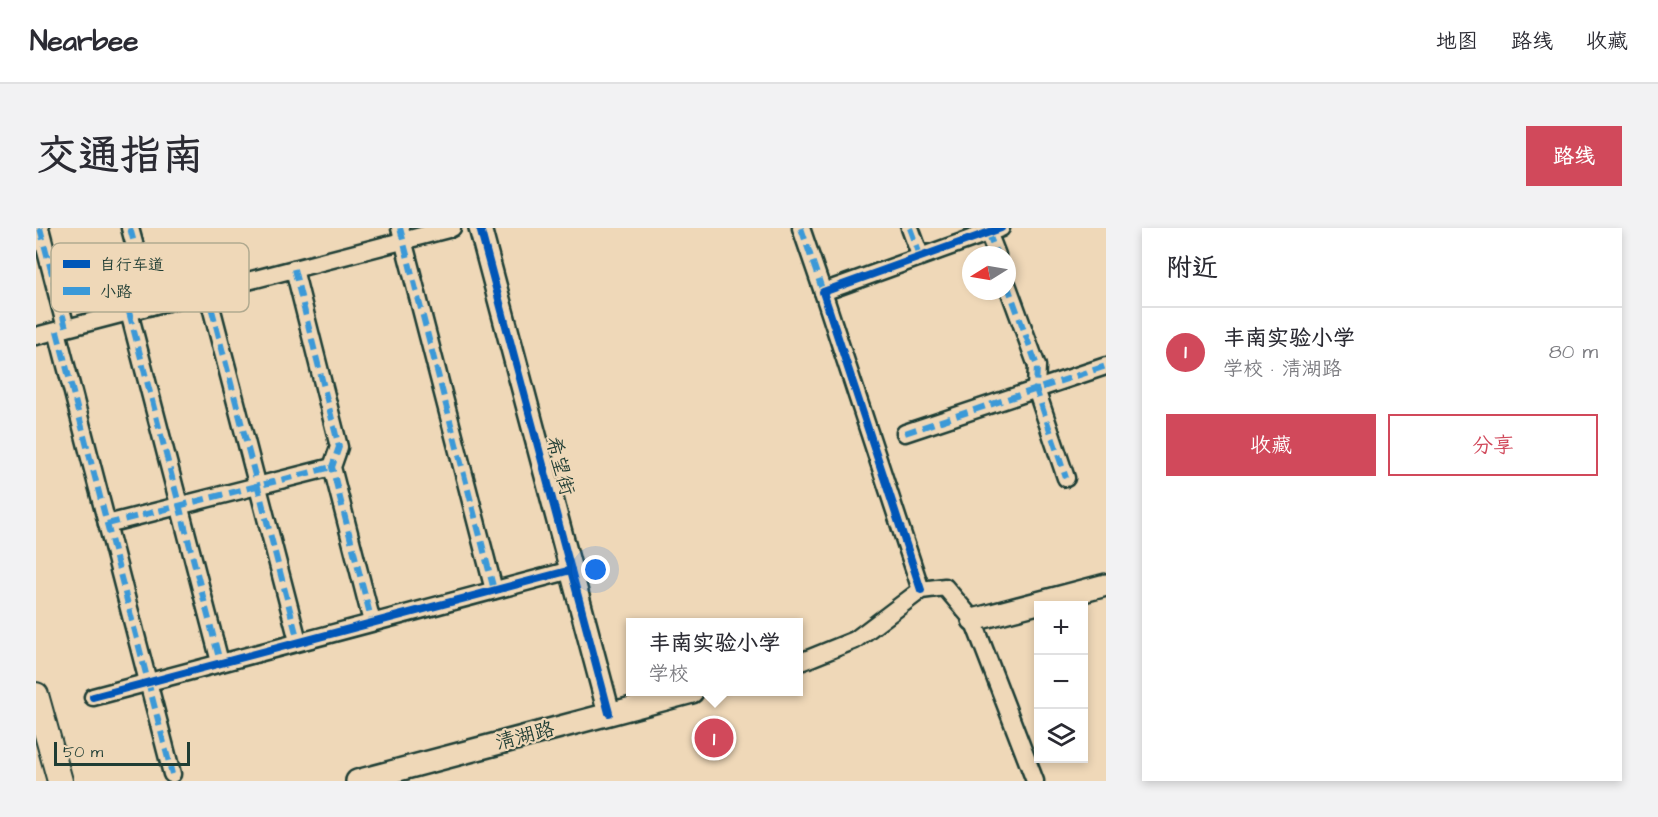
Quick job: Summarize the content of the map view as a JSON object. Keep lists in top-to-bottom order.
{
  "streets": {
    "street": ["希望街", "清湖路"]
  },
  "crossings": [
    ["希望街", "清湖路"]
  ],
  "legend": ["自行车道", "小路"],
  "scale_bar": "50 m",
  "north": "left",
  "page": {
    "header": "Nearbee",
    "nav": ["地图", "路线", "收藏"],
    "title": "交通指南",
    "buttons": [
      "路线",
      ["收藏", "分享"]
    ],
    "heading": "附近",
    "list": [
      {
        "mark": "1",
        "name": "丰南实验小学",
        "note": "学校 · 清湖路",
        "value": "80 m"
      }
    ],
    "map_buttons": ["+", "−"],
    "popup": ["丰南实验小学", "学校"],
    "pins": "1",
    "scale": "50 m"
  }
}
